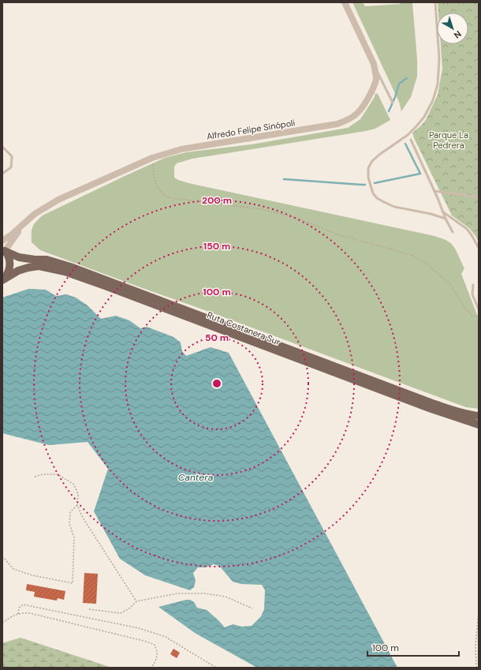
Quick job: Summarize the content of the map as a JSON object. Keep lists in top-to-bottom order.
{
  "streets": {
    "main road": ["Ruta Costanera Sur"],
    "street": ["Alfredo Felipe Sinópoli"]
  },
  "water": ["Cantera"],
  "parks": ["Parque La Pedrera"],
  "scale_bar": "100 m",
  "north": "bottom right",
  "rings": [
    "200 m",
    "150 m",
    "100 m",
    "50 m"
  ]
}
